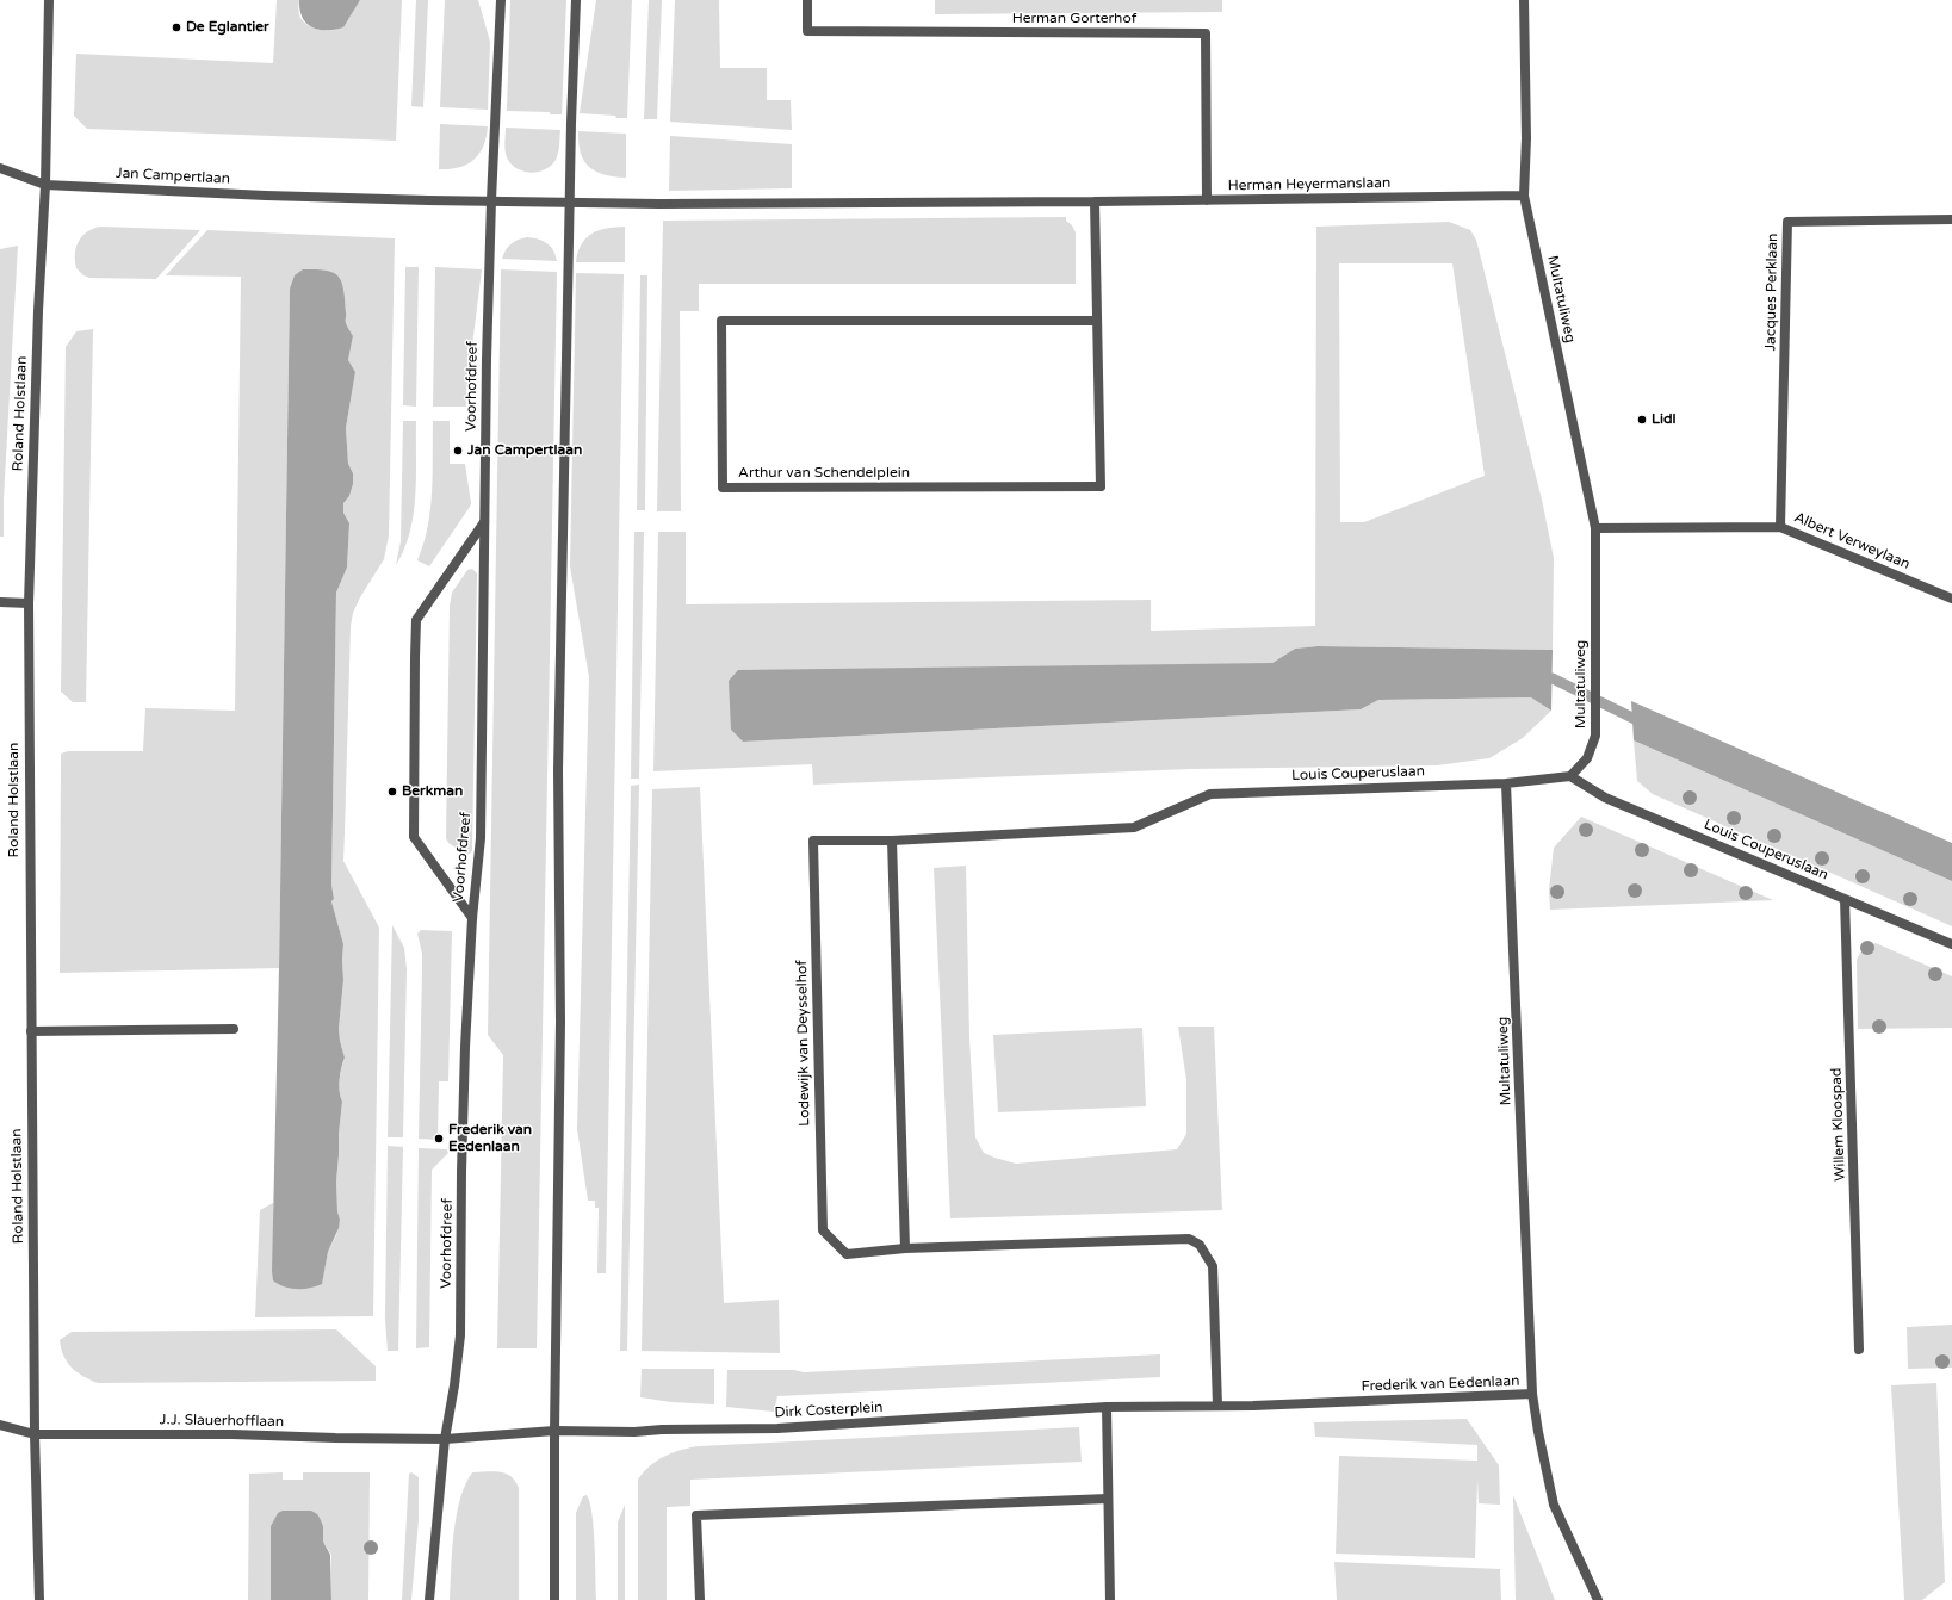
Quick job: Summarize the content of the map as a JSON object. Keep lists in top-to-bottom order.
{
  "streets": {
    "street": [
      "Herman Gorterhof",
      "Jan Campertlaan",
      "Herman Heyermanslaan",
      "Jacques Perklaan",
      "Multatuliweg",
      "Voorhofdreef",
      "Roland Holstlaan",
      "Arthur van Schendelplein",
      "Albert Verweylaan",
      "Louis Couperuslaan",
      "Lodewijk van Deysselhof",
      "Willem Kloospad",
      "Frederik van Eedenlaan",
      "Dirk Costerplein",
      "J.J. Slauerhofflaan"
    ]
  },
  "crossings": [
    ["Herman Gorterhof", "Herman Heyermanslaan"],
    ["Jan Campertlaan", "Voorhofdreef"],
    ["Jan Campertlaan", "Roland Holstlaan"],
    ["Herman Heyermanslaan", "Multatuliweg"],
    ["Herman Heyermanslaan", "Arthur van Schendelplein"],
    ["Jacques Perklaan", "Albert Verweylaan"],
    ["Multatuliweg", "Albert Verweylaan"],
    ["Multatuliweg", "Louis Couperuslaan"],
    ["Multatuliweg", "Frederik van Eedenlaan"],
    ["Voorhofdreef", "Dirk Costerplein"],
    ["Voorhofdreef", "J.J. Slauerhofflaan"],
    ["Roland Holstlaan", "J.J. Slauerhofflaan"],
    ["Louis Couperuslaan", "Lodewijk van Deysselhof"],
    ["Louis Couperuslaan", "Willem Kloospad"],
    ["Lodewijk van Deysselhof", "Frederik van Eedenlaan"],
    ["Lodewijk van Deysselhof", "Dirk Costerplein"],
    ["Frederik van Eedenlaan", "Dirk Costerplein"],
    ["Dirk Costerplein", "J.J. Slauerhofflaan"]
  ],
  "places": [
    "De Eglantier",
    "Lidl",
    "Jan Campertlaan",
    "Berkman",
    "Frederik van Eedenlaan"
  ]
}
